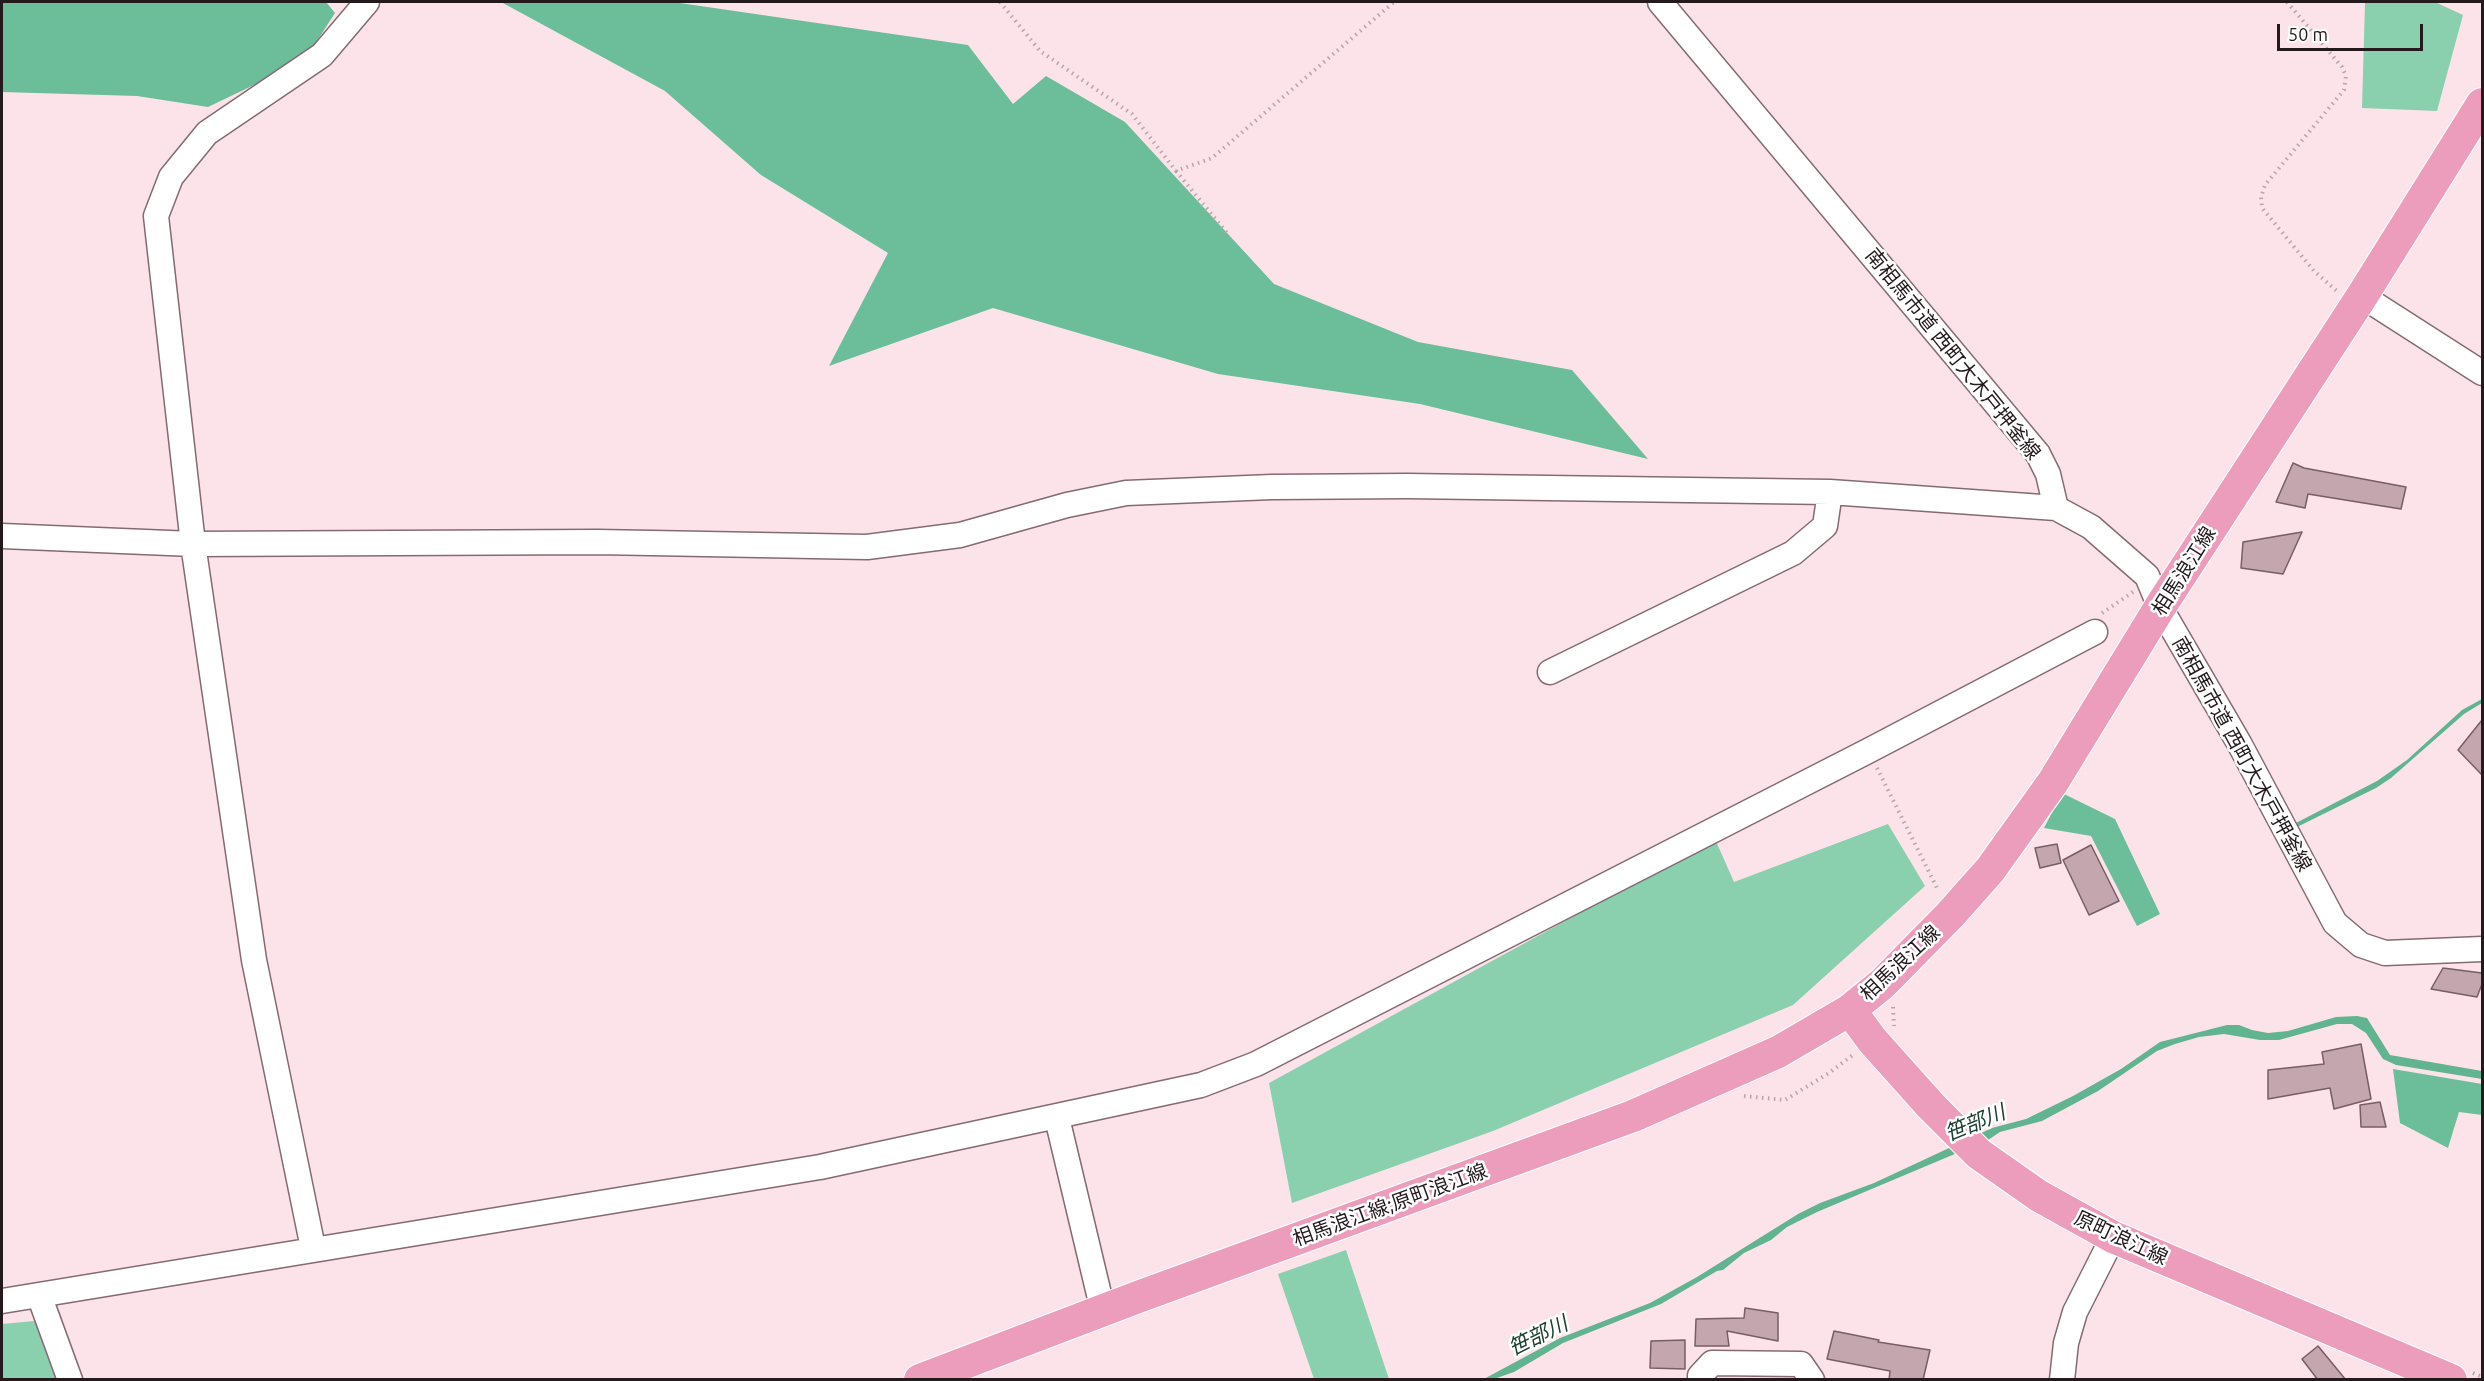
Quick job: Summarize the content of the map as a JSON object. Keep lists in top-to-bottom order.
{
  "streets": {
    "main road": ["相馬浪江線", "相馬浪江線;原町浪江線", "原町浪江線"],
    "street": ["南相馬市道 西町大木戸押釜線"]
  },
  "crossings": [
    ["南相馬市道 西町大木戸押釜線", "相馬浪江線"],
    ["相馬浪江線", "相馬浪江線;原町浪江線"],
    ["相馬浪江線", "原町浪江線"],
    ["相馬浪江線;原町浪江線", "原町浪江線"]
  ],
  "water": ["笹部川"],
  "scale_bar": "50 m"
}
